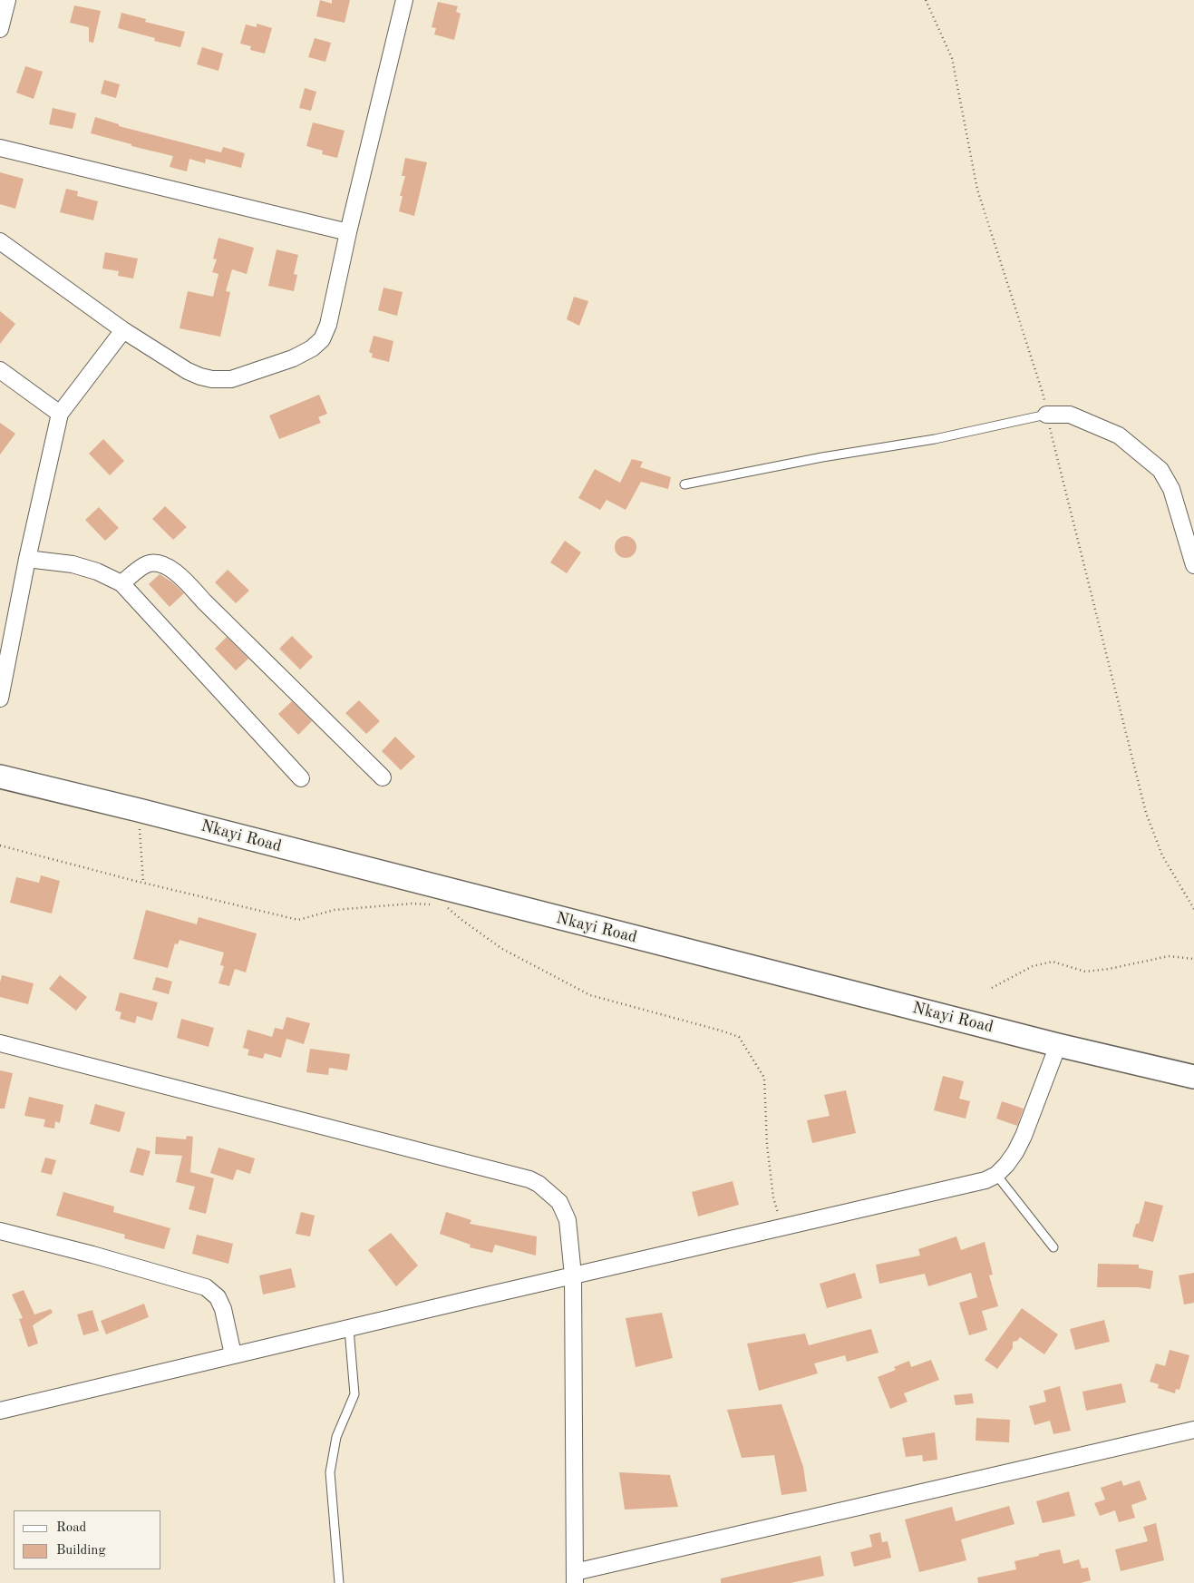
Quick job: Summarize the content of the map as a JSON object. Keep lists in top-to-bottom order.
{
  "streets": {
    "main road": ["Nkayi Road"]
  },
  "legend": ["Road", "Building"]
}
